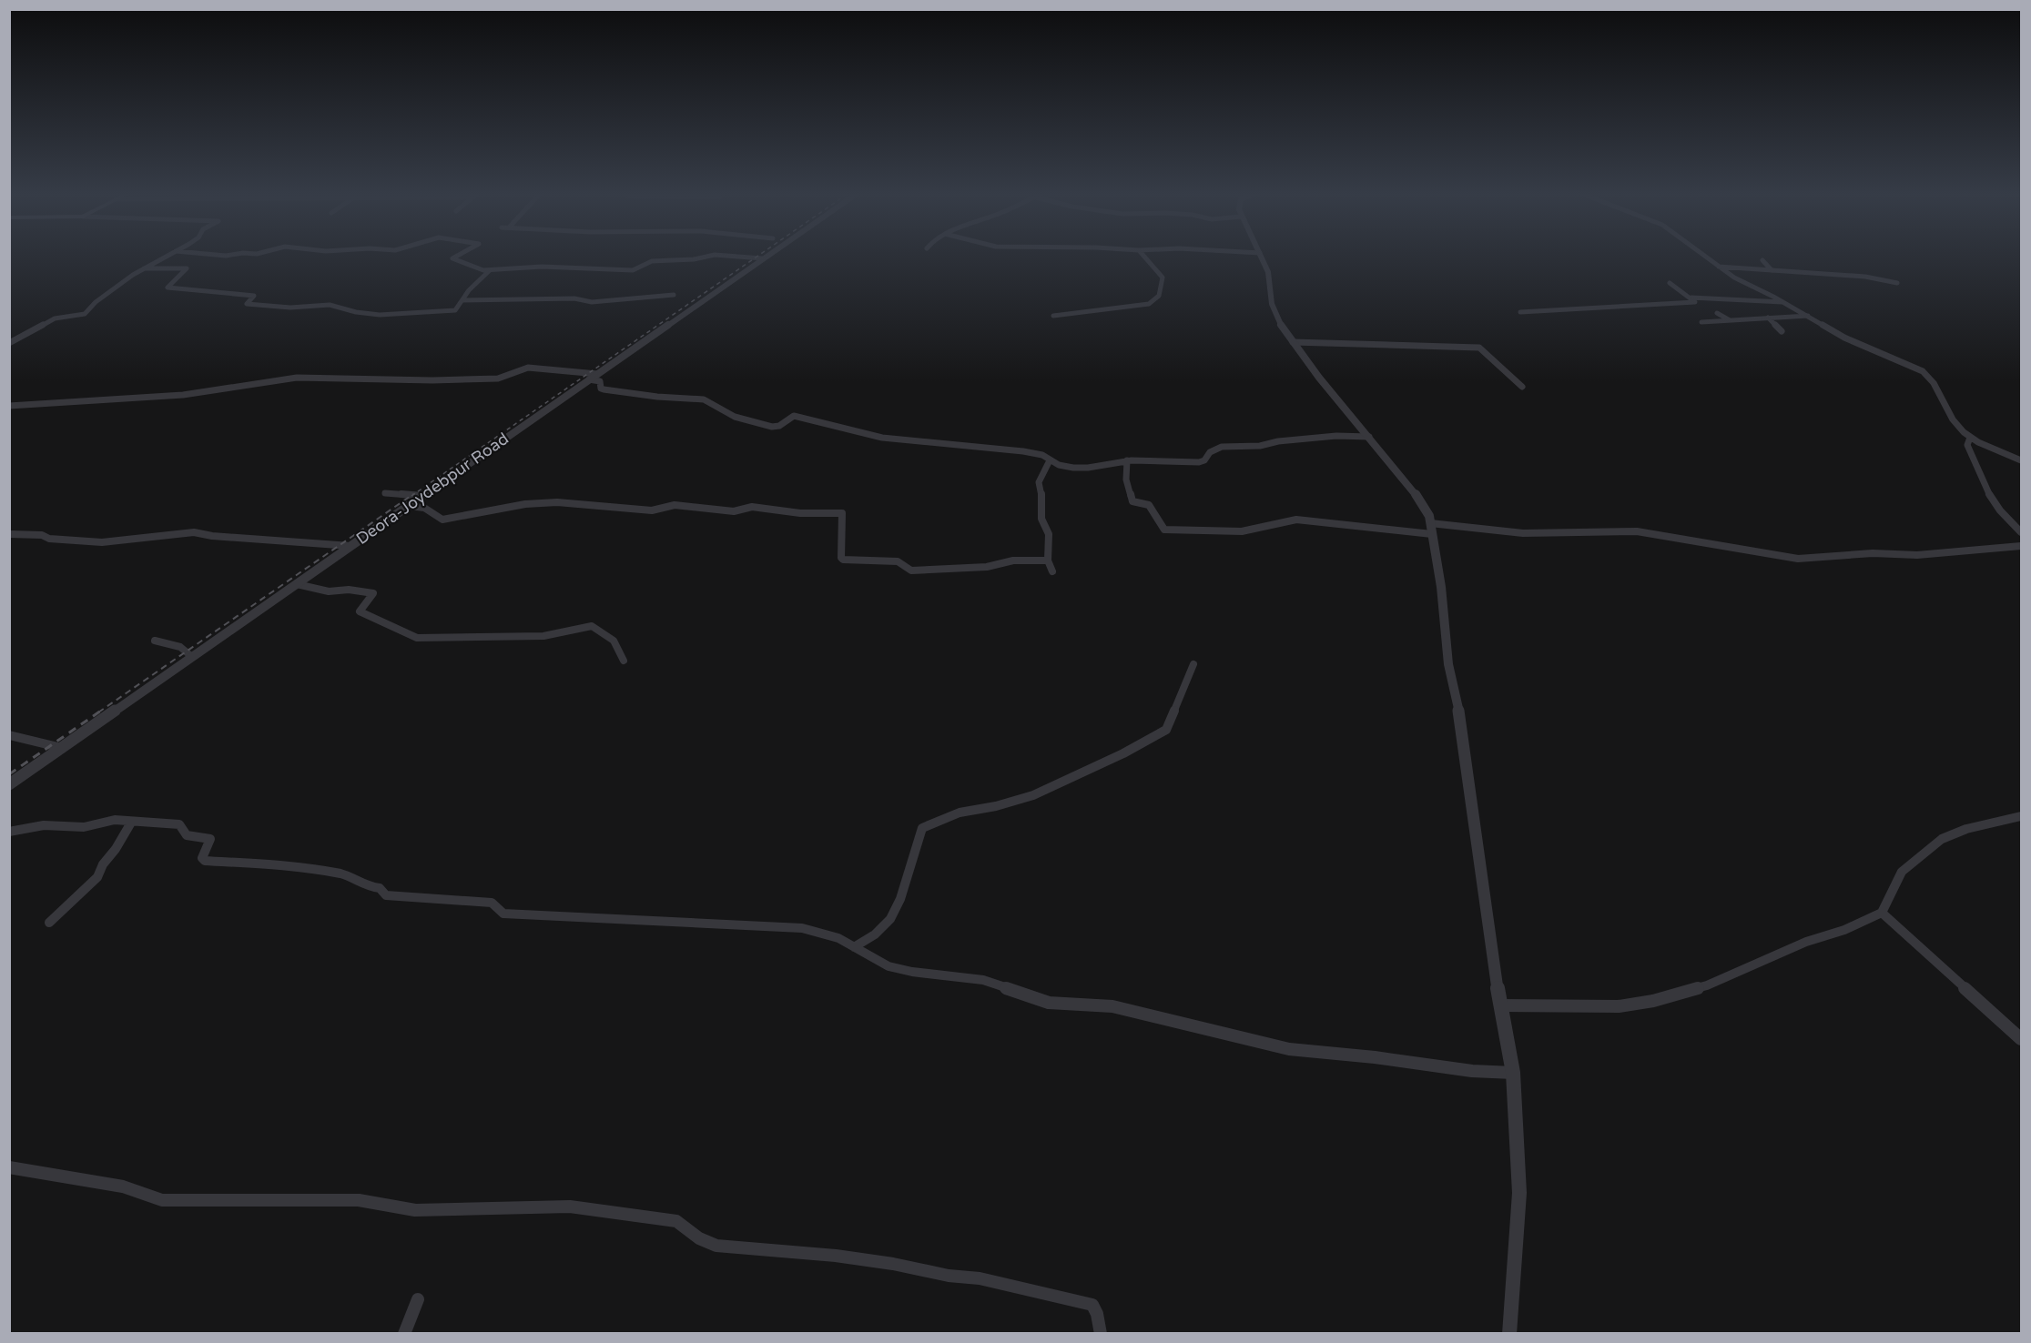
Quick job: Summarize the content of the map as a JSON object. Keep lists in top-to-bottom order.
{
  "streets": {
    "street": ["Deora-Joydebpur Road"]
  }
}
